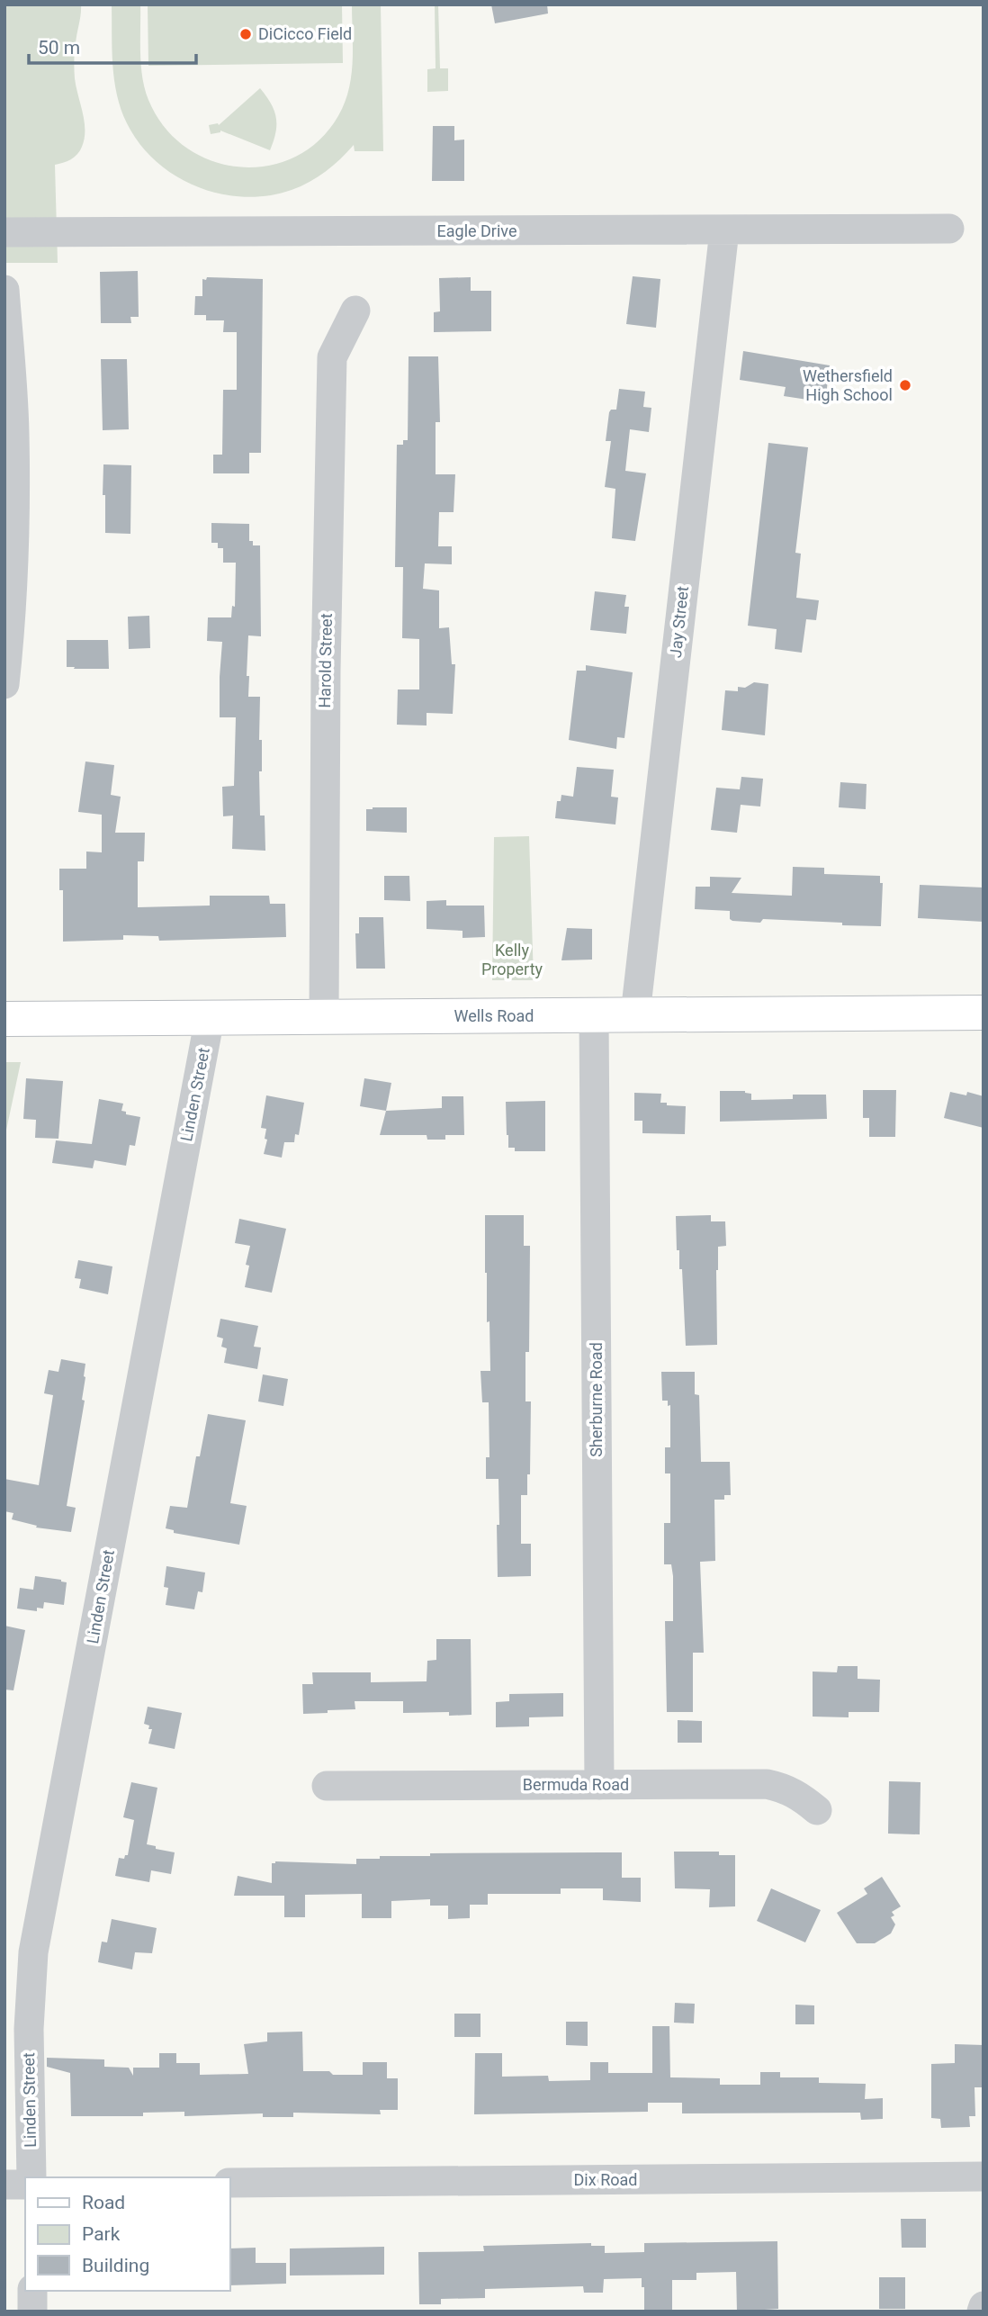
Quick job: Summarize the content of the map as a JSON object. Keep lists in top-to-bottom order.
{
  "streets": {
    "main road": ["Wells Road"],
    "street": [
      "Eagle Drive",
      "Jay Street",
      "Harold Street",
      "Linden Street",
      "Sherburne Road",
      "Bermuda Road",
      "Dix Road"
    ]
  },
  "crossings": [
    ["Eagle Drive", "Jay Street"],
    ["Jay Street", "Wells Road"],
    ["Harold Street", "Wells Road"],
    ["Wells Road", "Linden Street"],
    ["Wells Road", "Sherburne Road"],
    ["Sherburne Road", "Bermuda Road"]
  ],
  "parks": ["Kelly Property"],
  "places": ["DiCicco Field", "Wethersfield High School"],
  "legend": ["Road", "Park", "Building"],
  "scale_bar": "50 m"
}
